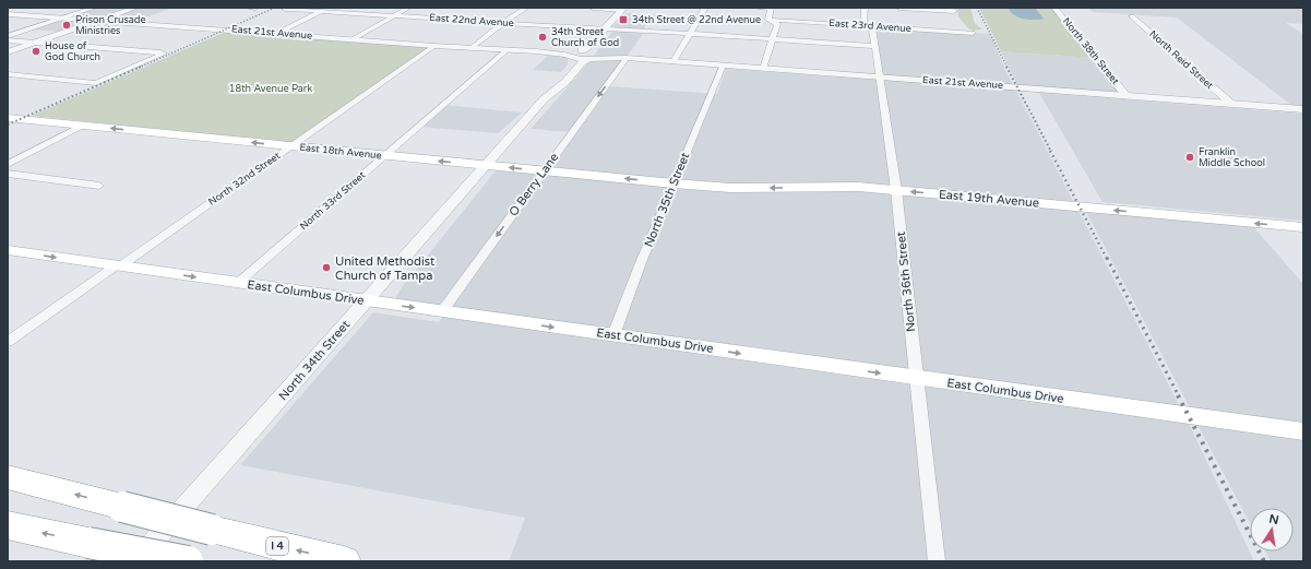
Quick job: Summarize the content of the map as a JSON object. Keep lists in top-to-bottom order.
{
  "streets": {
    "highway": ["I 4"],
    "main road": ["East 18th Avenue", "East 19th Avenue", "East Columbus Drive"],
    "street": [
      "East 22nd Avenue",
      "East 23rd Avenue",
      "East 21st Avenue",
      "North 38th Street",
      "North Reid Street",
      "North 32nd Street",
      "O Berry Lane",
      "North 35th Street",
      "North 33rd Street",
      "North 36th Street",
      "North 34th Street"
    ]
  },
  "crossings": [
    ["East 22nd Avenue", "North 36th Street"],
    ["East 22nd Avenue", "North 34th Street"],
    ["East 23rd Avenue", "North 36th Street"],
    ["East 21st Avenue", "North 38th Street"],
    ["East 21st Avenue", "North Reid Street"],
    ["East 21st Avenue", "North 32nd Street"],
    ["East 21st Avenue", "O Berry Lane"],
    ["East 21st Avenue", "North 35th Street"],
    ["East 21st Avenue", "North 33rd Street"],
    ["East 21st Avenue", "North 36th Street"],
    ["East 21st Avenue", "North 34th Street"],
    ["East 18th Avenue", "North 32nd Street"],
    ["East 18th Avenue", "O Berry Lane"],
    ["East 18th Avenue", "East 19th Avenue"],
    ["East 18th Avenue", "North 35th Street"],
    ["East 18th Avenue", "North 33rd Street"],
    ["East 18th Avenue", "North 34th Street"],
    ["North 32nd Street", "East Columbus Drive"],
    ["O Berry Lane", "East Columbus Drive"],
    ["East 19th Avenue", "North 35th Street"],
    ["East 19th Avenue", "North 36th Street"],
    ["North 35th Street", "East Columbus Drive"],
    ["North 33rd Street", "East Columbus Drive"],
    ["North 36th Street", "East Columbus Drive"],
    ["East Columbus Drive", "North 34th Street"]
  ],
  "one_way": [
    "East 18th Avenue",
    "O Berry Lane",
    "East 19th Avenue",
    "East Columbus Drive"
  ],
  "parks": ["18th Avenue Park"],
  "places": {
    "transit": ["34th Street @ 22nd Avenue"],
    "other": [
      "Prison Crusade Ministries",
      "34th Street Church of God",
      "House of God Church",
      "Franklin Middle School",
      "United Methodist Church of Tampa"
    ]
  },
  "north": "top"
}
